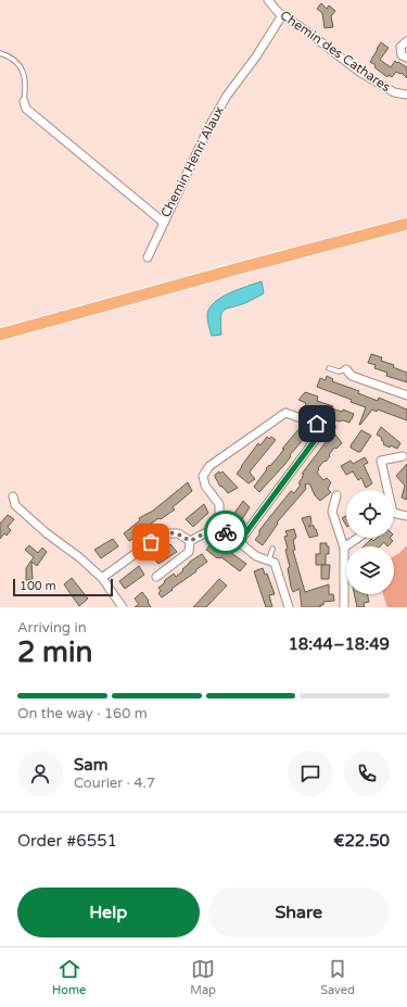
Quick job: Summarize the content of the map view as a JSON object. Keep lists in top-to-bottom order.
{
  "streets": {
    "street": ["Chemin des Cathares", "Chemin Henri Alaux"]
  },
  "crossings": [
    ["Chemin des Cathares", "Chemin Henri Alaux"]
  ],
  "scale_bar": "100 m",
  "page": {
    "scale": "100 m",
    "heading": ["2 min", "Arriving in", "18:44–18:49"],
    "panel": [
      "Sam",
      "Courier · 4.7",
      "Order #6551",
      "€22.50"
    ],
    "bar": "On the way · 160 m",
    "buttons": ["Help", "Share"],
    "tabs": ["Home", "Map", "Saved"]
  }
}
